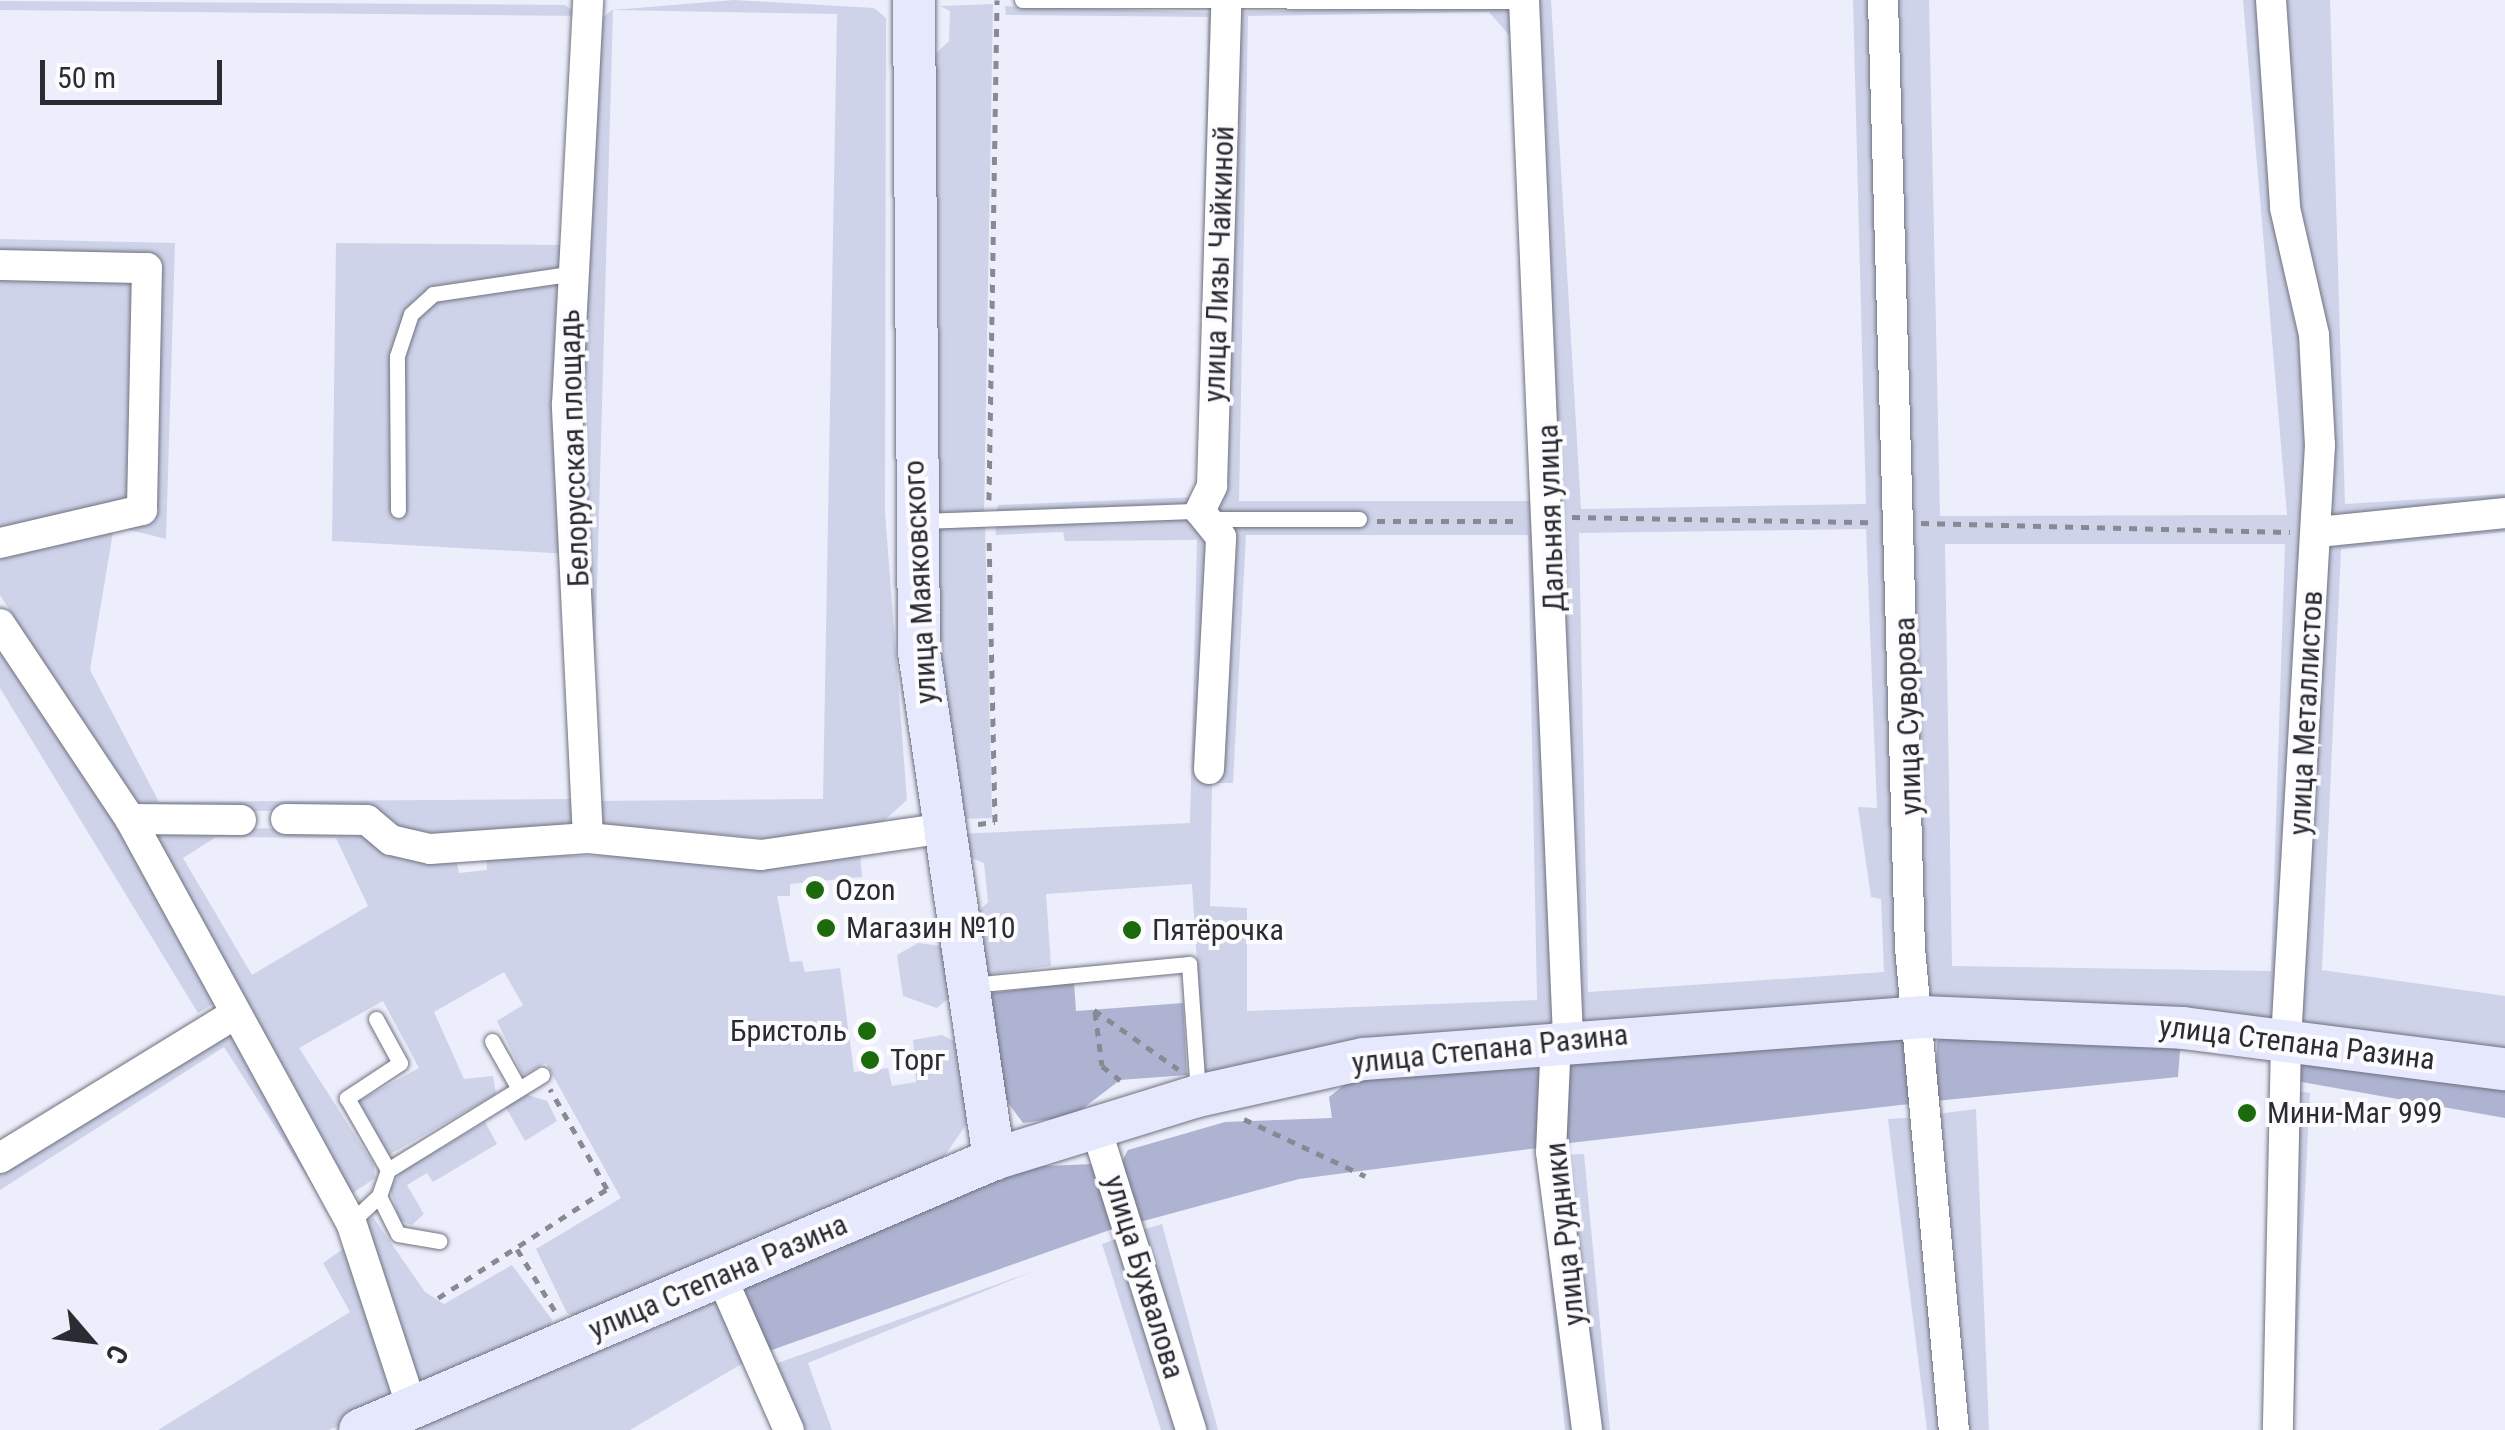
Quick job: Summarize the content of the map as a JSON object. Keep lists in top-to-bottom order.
{
  "streets": {
    "main road": ["улица Маяковского", "улица Степана Разина"],
    "street": [
      "улица Лизы Чайкиной",
      "Белорусская площадь",
      "Дальняя улица",
      "улица Металлистов",
      "улица Суворова",
      "улица Рудники",
      "улица Бухвалова"
    ]
  },
  "crossings": [
    ["Дальняя улица", "улица Степана Разина"],
    ["Дальняя улица", "улица Рудники"],
    ["улица Маяковского", "улица Степана Разина"],
    ["улица Металлистов", "улица Степана Разина"],
    ["улица Суворова", "улица Степана Разина"],
    ["улица Степана Разина", "улица Рудники"],
    ["улица Степана Разина", "улица Бухвалова"]
  ],
  "places": [
    "Ozon",
    "Магазин №10",
    "Пятёрочка",
    "Бристоль",
    "Торг",
    "Мини-Маг 999"
  ],
  "scale_bar": "50 m",
  "north": "bottom right"
}
